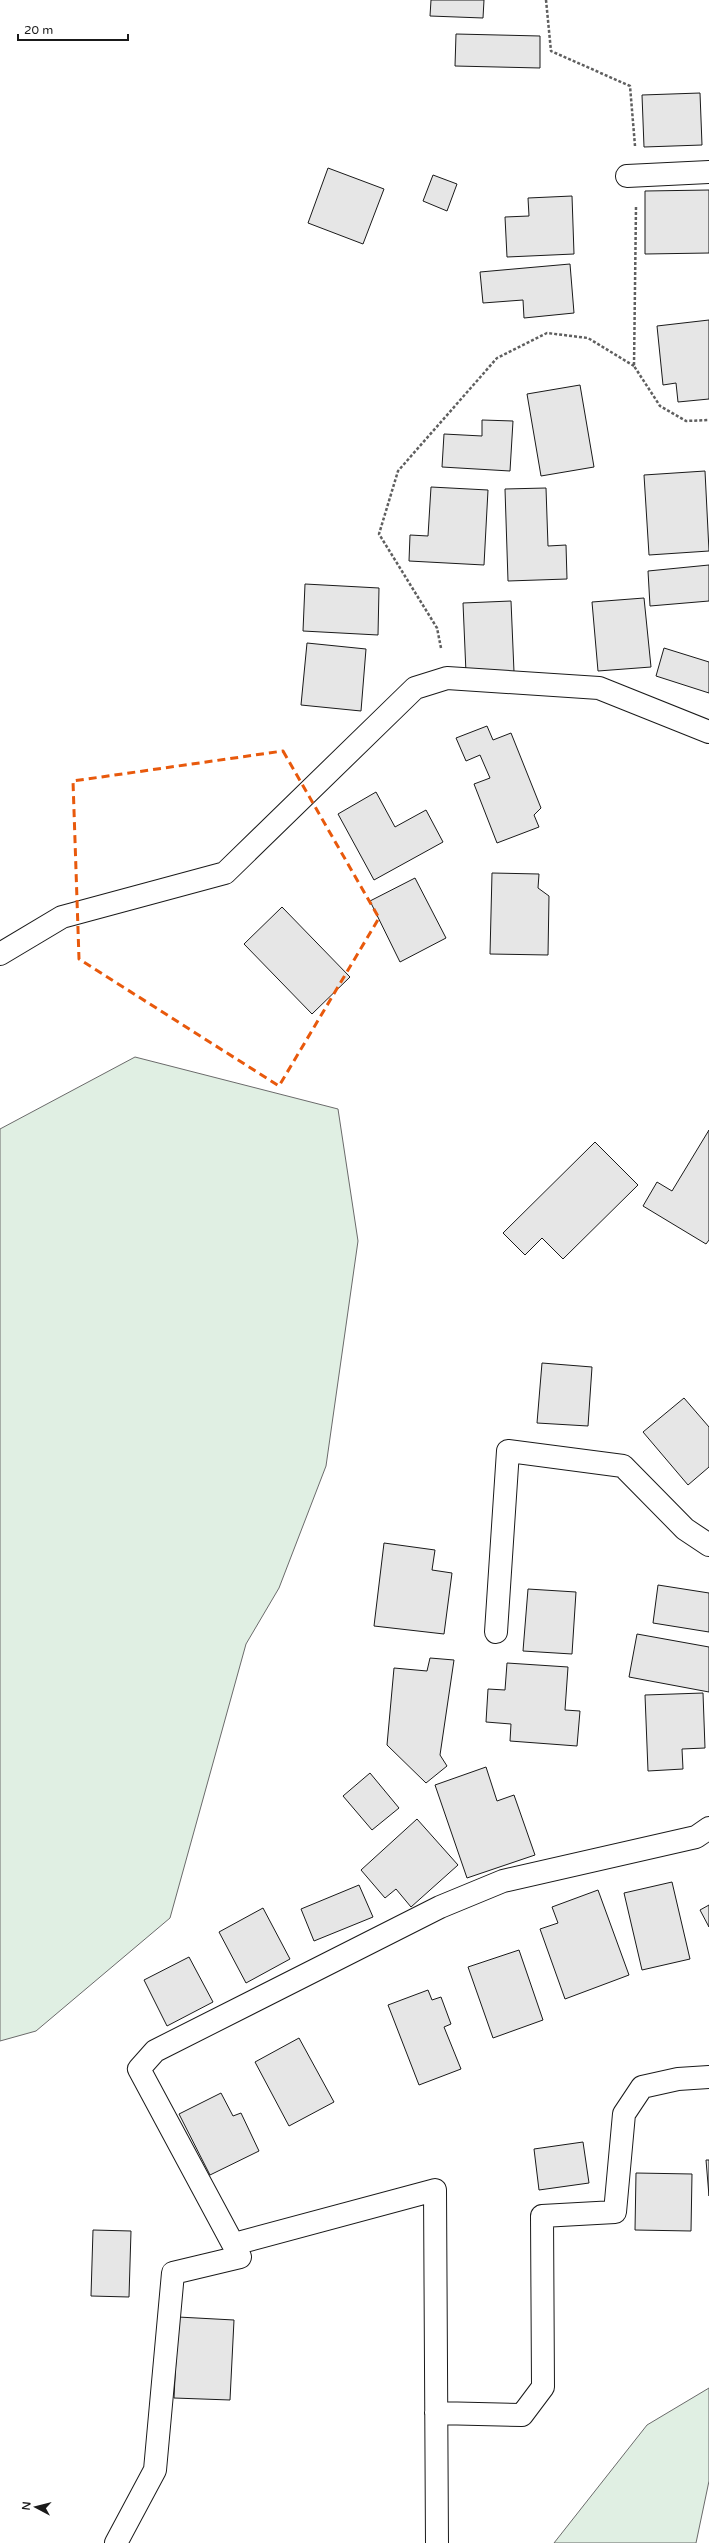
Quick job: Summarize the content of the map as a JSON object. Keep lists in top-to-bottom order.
{
  "scale_bar": "20 m",
  "north": "left"
}
